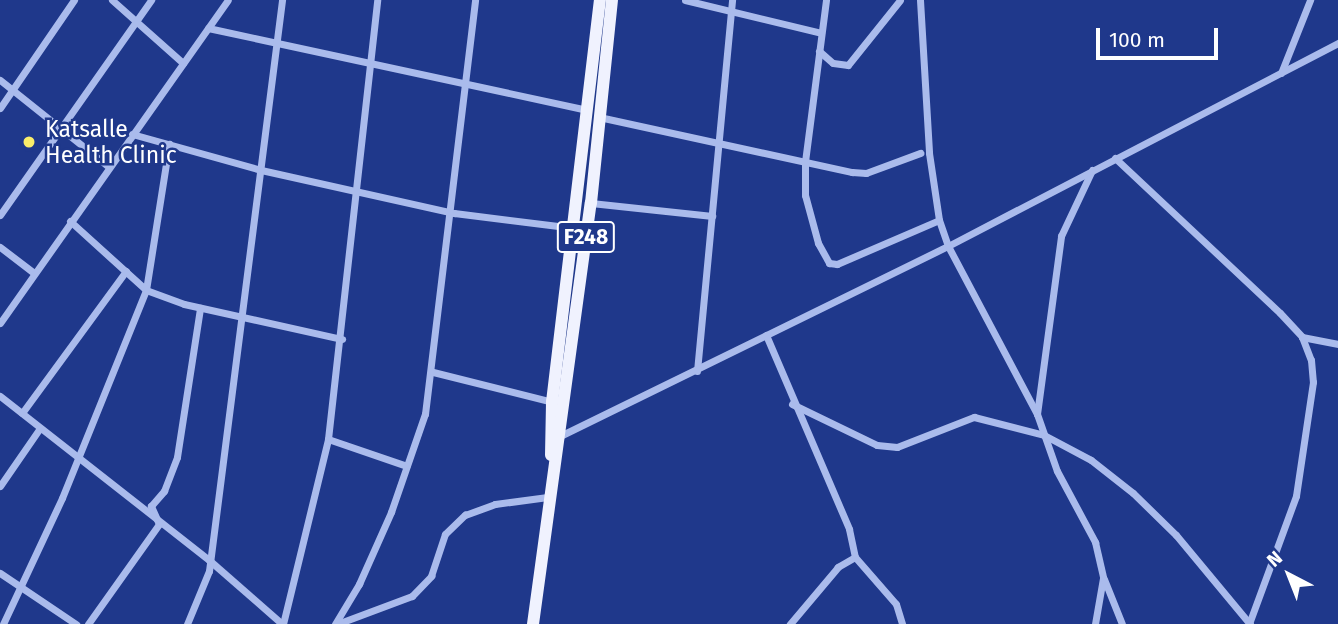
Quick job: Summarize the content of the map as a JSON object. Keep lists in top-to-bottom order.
{
  "streets": {
    "main road": ["F248"]
  },
  "places": ["Katsalle Health Clinic"],
  "scale_bar": "100 m",
  "north": "top left"
}
